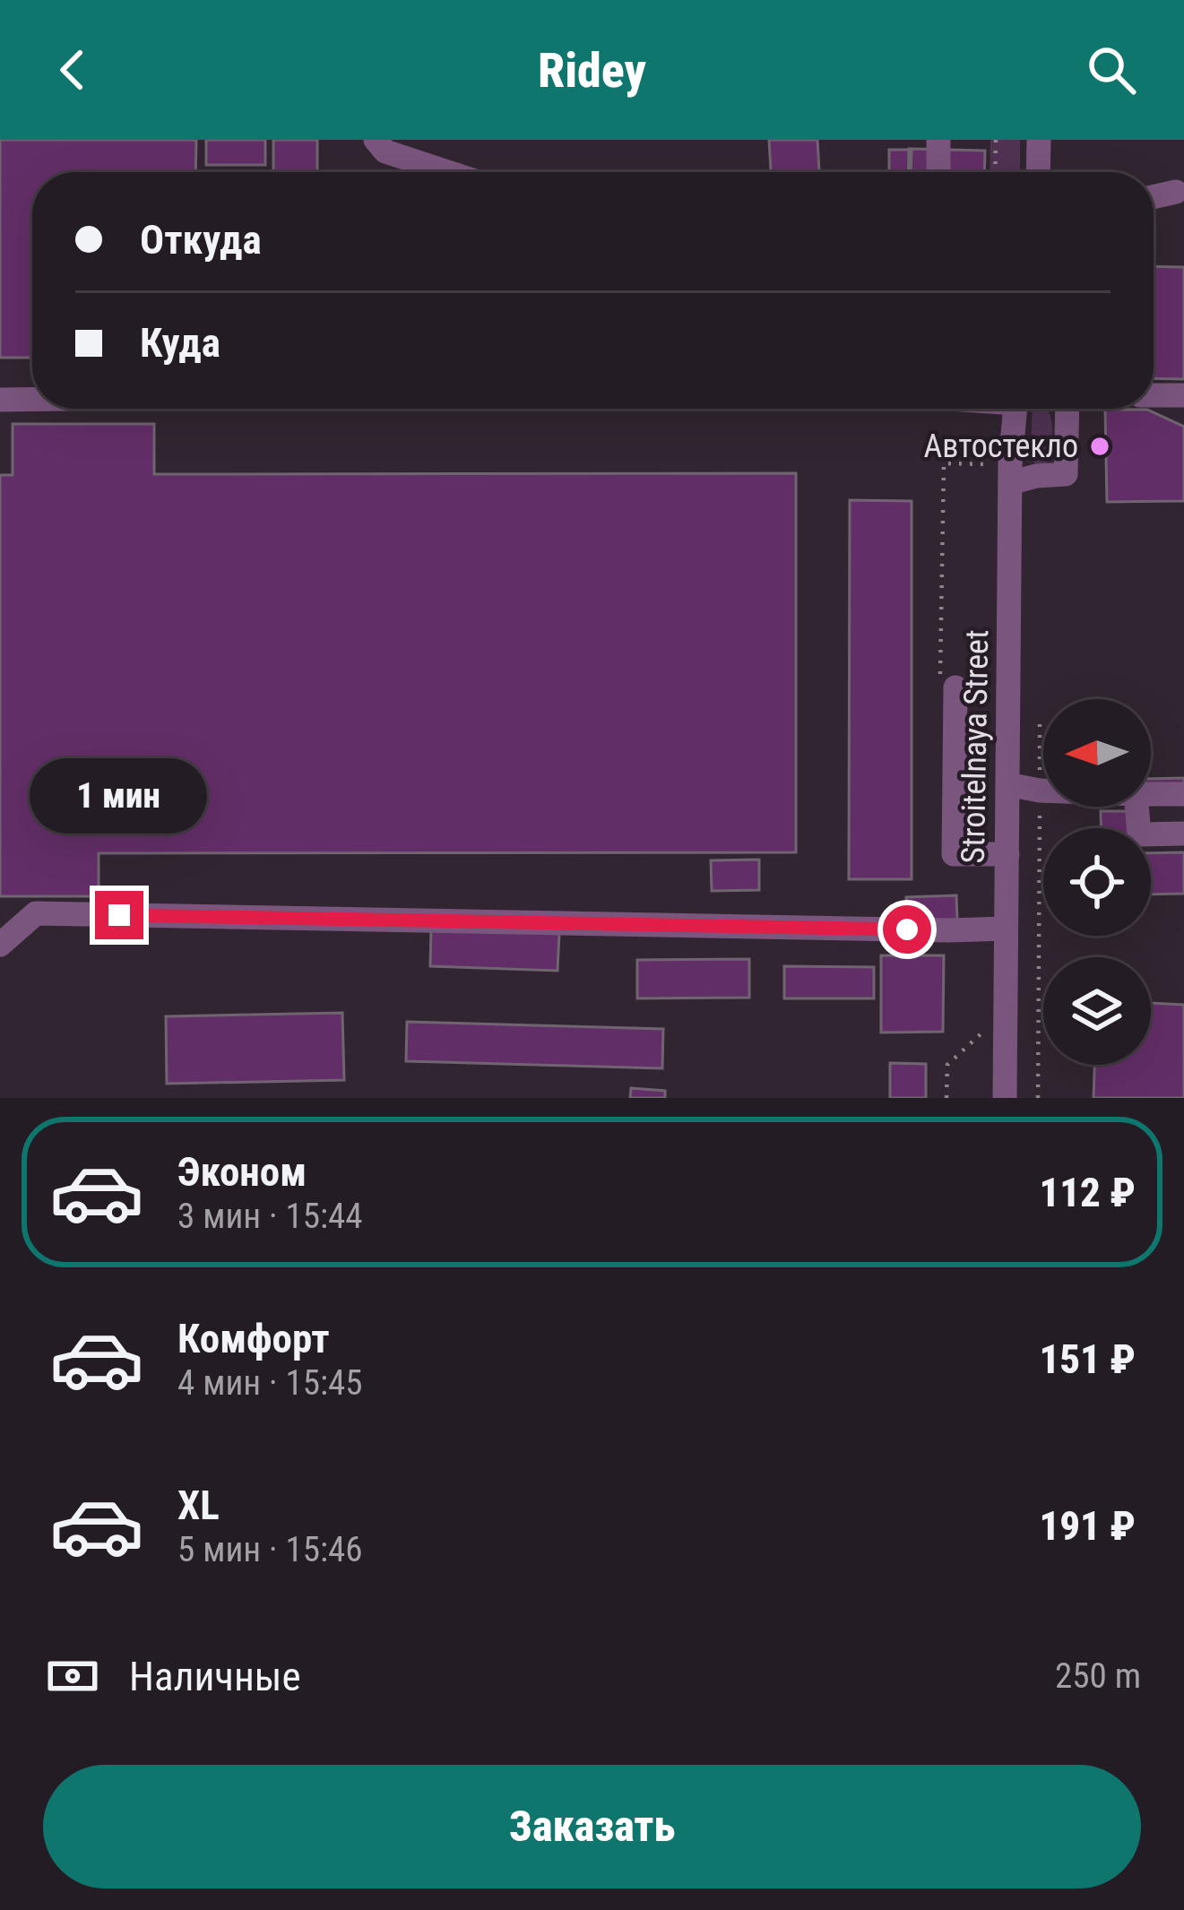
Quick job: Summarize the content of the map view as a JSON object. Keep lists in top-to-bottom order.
{
  "streets": {
    "street": ["Stroitelnaya Street"]
  },
  "places": ["Автостекло"],
  "north": "left",
  "page": {
    "header": "Ridey",
    "banner": ["Откуда", "Куда"],
    "bubble": "1 мин",
    "list": [
      {
        "name": "Эконом",
        "note": "3 мин · 15:44",
        "value": "112 ₽"
      },
      {
        "name": "Комфорт",
        "note": "4 мин · 15:45",
        "value": "151 ₽"
      },
      {
        "name": "XL",
        "note": "5 мин · 15:46",
        "value": "191 ₽"
      }
    ],
    "pay": ["Наличные", "250 m"],
    "buttons": "Заказать"
  }
}
